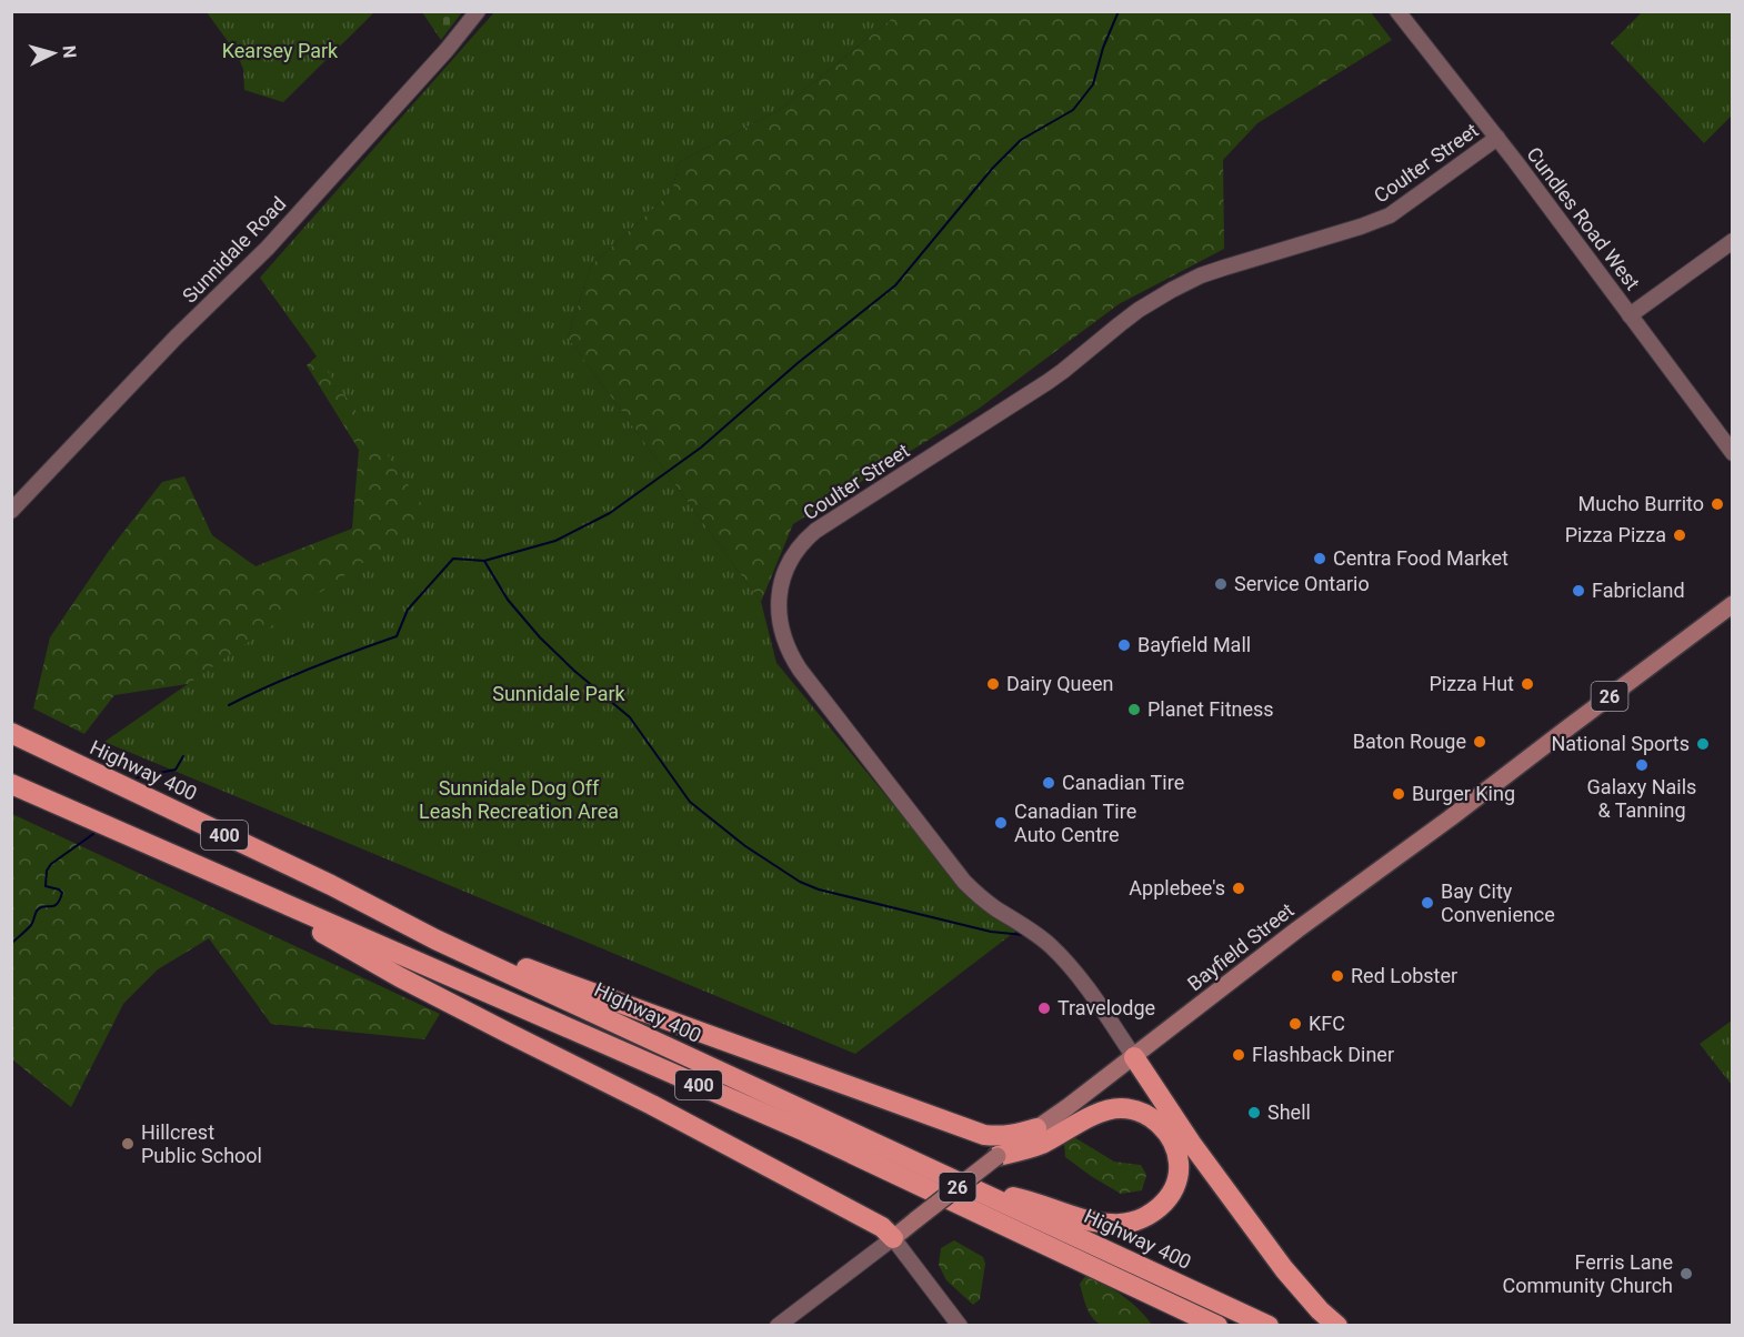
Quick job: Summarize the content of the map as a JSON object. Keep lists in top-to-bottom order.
{
  "streets": {
    "highway": ["Highway 400", "400"],
    "main road": ["26", "Bayfield Street"],
    "street": ["Coulter Street", "Cundles Road West", "Sunnidale Road"]
  },
  "crossings": [
    ["Coulter Street", "Cundles Road West"],
    ["Coulter Street", "Bayfield Street"]
  ],
  "parks": ["Kearsey Park", "Sunnidale Park", "Sunnidale Dog Off Leash Recreation Area"],
  "places": [
    "Mucho Burrito",
    "Pizza Pizza",
    "Centra Food Market",
    "Service Ontario",
    "Fabricland",
    "Bayfield Mall",
    "Dairy Queen",
    "Pizza Hut",
    "Planet Fitness",
    "Baton Rouge",
    "National Sports",
    "Galaxy Nails & Tanning",
    "Canadian Tire",
    "Burger King",
    "Canadian Tire Auto Centre",
    "Applebee's",
    "Bay City Convenience",
    "Red Lobster",
    "Travelodge",
    "KFC",
    "Flashback Diner",
    "Shell",
    "Hillcrest Public School",
    "Ferris Lane Community Church"
  ],
  "north": "right"
}
